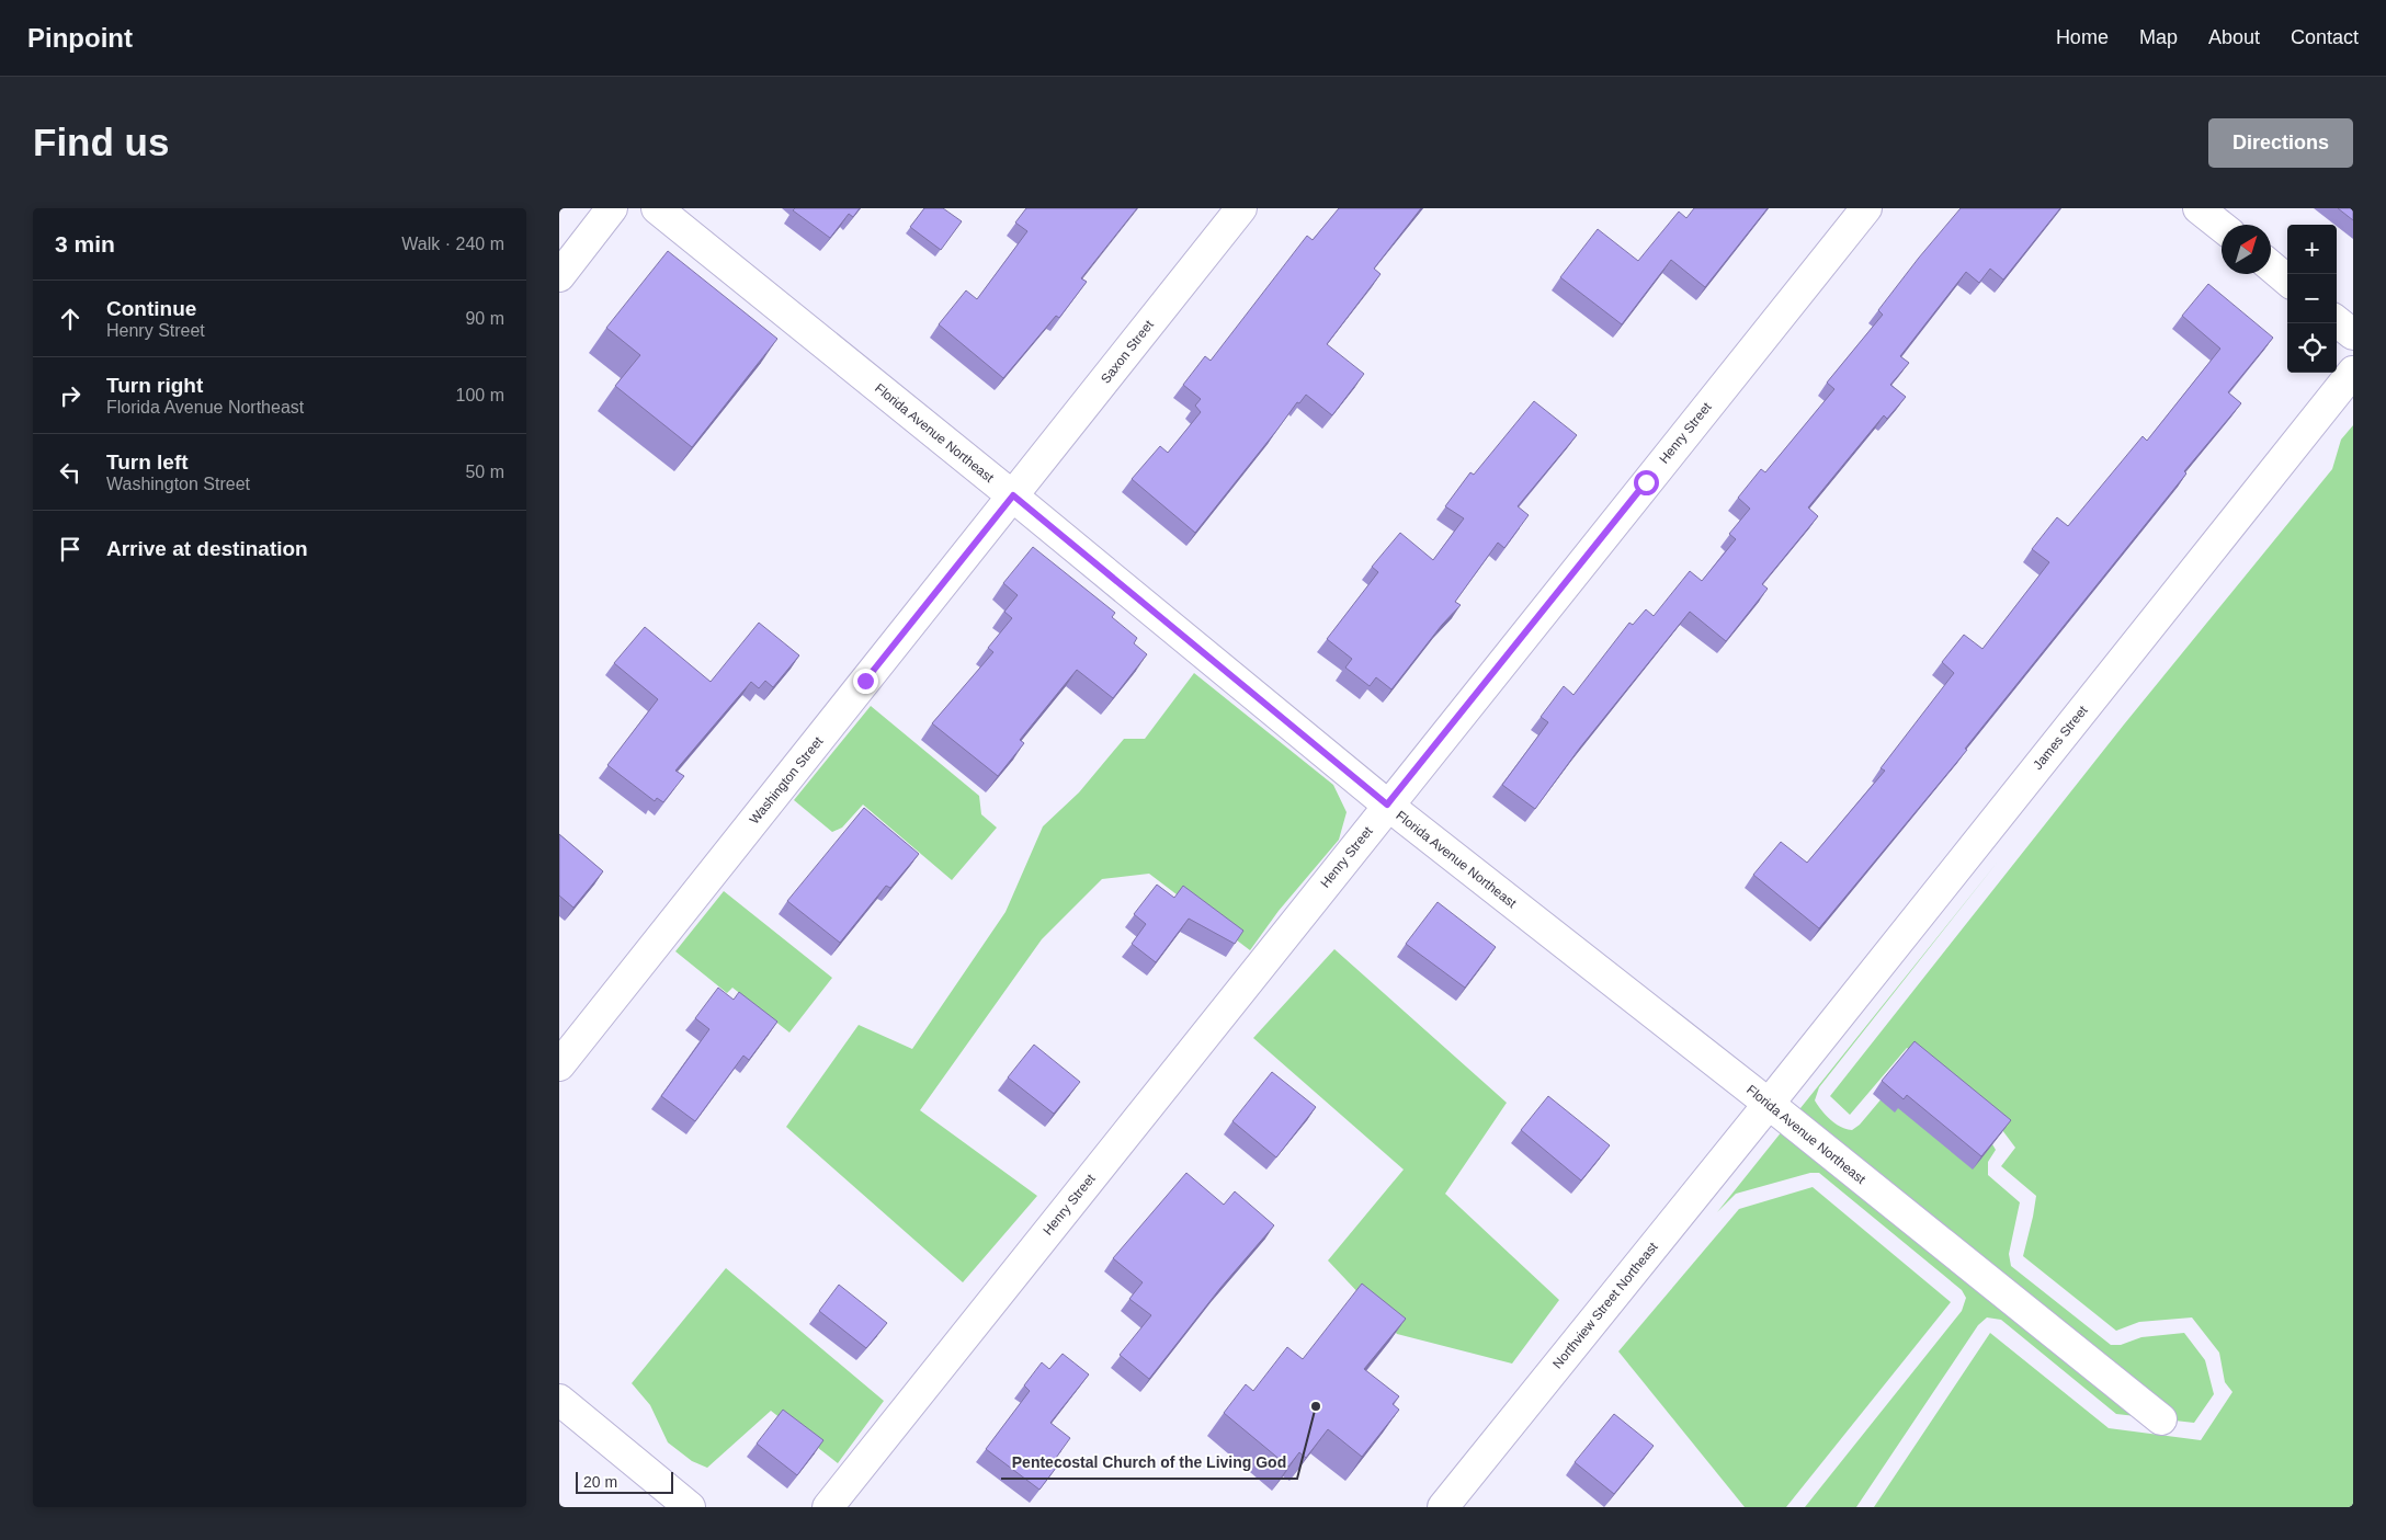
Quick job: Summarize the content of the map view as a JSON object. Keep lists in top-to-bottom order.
{
  "streets": {
    "street": [
      "Saxon Street",
      "Florida Avenue Northeast",
      "Henry Street",
      "James Street",
      "Washington Street",
      "Northview Street Northeast"
    ]
  },
  "crossings": [
    ["Saxon Street", "Florida Avenue Northeast"],
    ["Saxon Street", "Washington Street"],
    ["Florida Avenue Northeast", "Henry Street"],
    ["Florida Avenue Northeast", "James Street"],
    ["Florida Avenue Northeast", "Washington Street"],
    ["Florida Avenue Northeast", "Northview Street Northeast"],
    ["James Street", "Northview Street Northeast"]
  ],
  "places": ["Pentecostal Church of the Living God"],
  "scale_bar": "20 m",
  "north": "top right",
  "page": {
    "header": "Pinpoint",
    "nav": [
      "Home",
      "Map",
      "About",
      "Contact"
    ],
    "buttons": "Directions",
    "title": "Find us",
    "heading": ["3 min", "Walk · 240 m"],
    "map_buttons": ["+", "−"],
    "list": [
      ["Continue", "Henry Street", "90 m"],
      ["Turn right", "Florida Avenue Northeast", "100 m"],
      ["Turn left", "Washington Street", "50 m"],
      "Arrive at destination"
    ],
    "scale": "20 m"
  }
}
